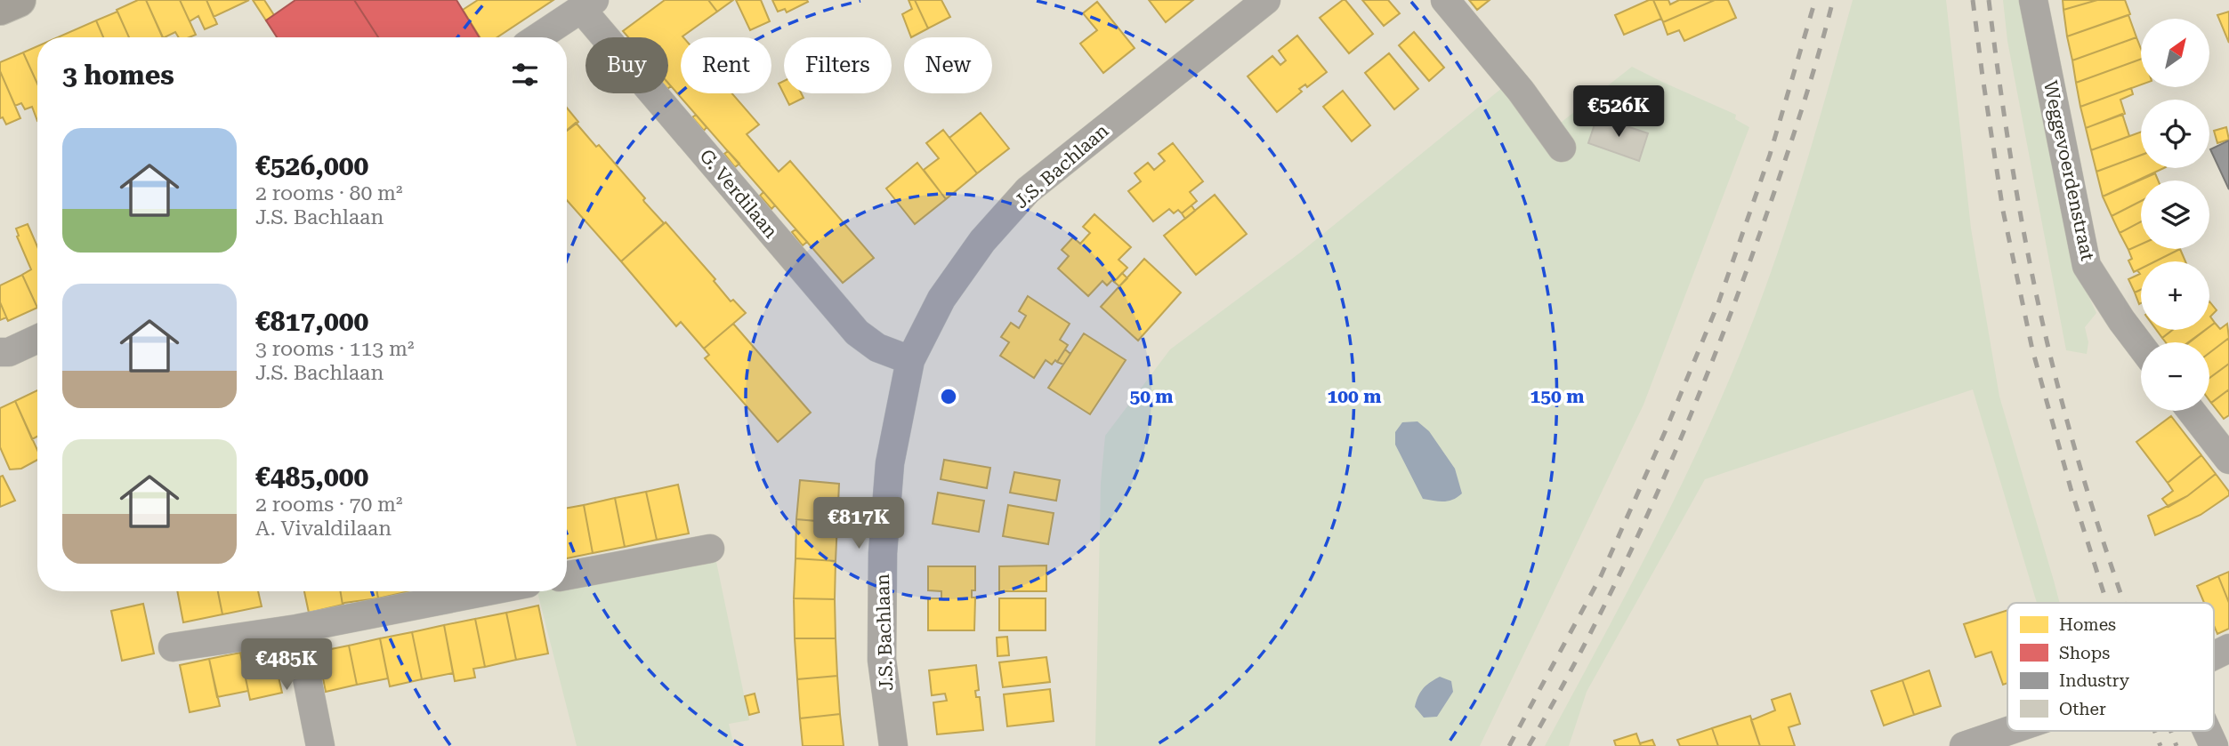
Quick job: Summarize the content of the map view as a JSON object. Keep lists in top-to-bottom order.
{
  "streets": {
    "street": ["J.S. Bachlaan", "Weggevoerdenstraat", "G. Verdilaan"]
  },
  "crossings": [
    ["J.S. Bachlaan", "G. Verdilaan"]
  ],
  "legend": [
    "Homes",
    "Shops",
    "Industry",
    "Other"
  ],
  "north": "top right",
  "page": {
    "map_buttons": ["+", "−"],
    "chip": [
      "Buy",
      "Rent",
      "Filters",
      "New"
    ],
    "heading": "3 homes",
    "price": ["€526K", "€817K", "€485K"],
    "list": [
      {
        "name": "€526,000",
        "note": "2 rooms · 80 m² · J.S. Bachlaan"
      },
      {
        "name": "€817,000",
        "note": "3 rooms · 113 m² · J.S. Bachlaan"
      },
      {
        "name": "€485,000",
        "note": "2 rooms · 70 m² · A. Vivaldilaan"
      }
    ]
  },
  "rings": ["50 m", "100 m", "150 m"]
}
